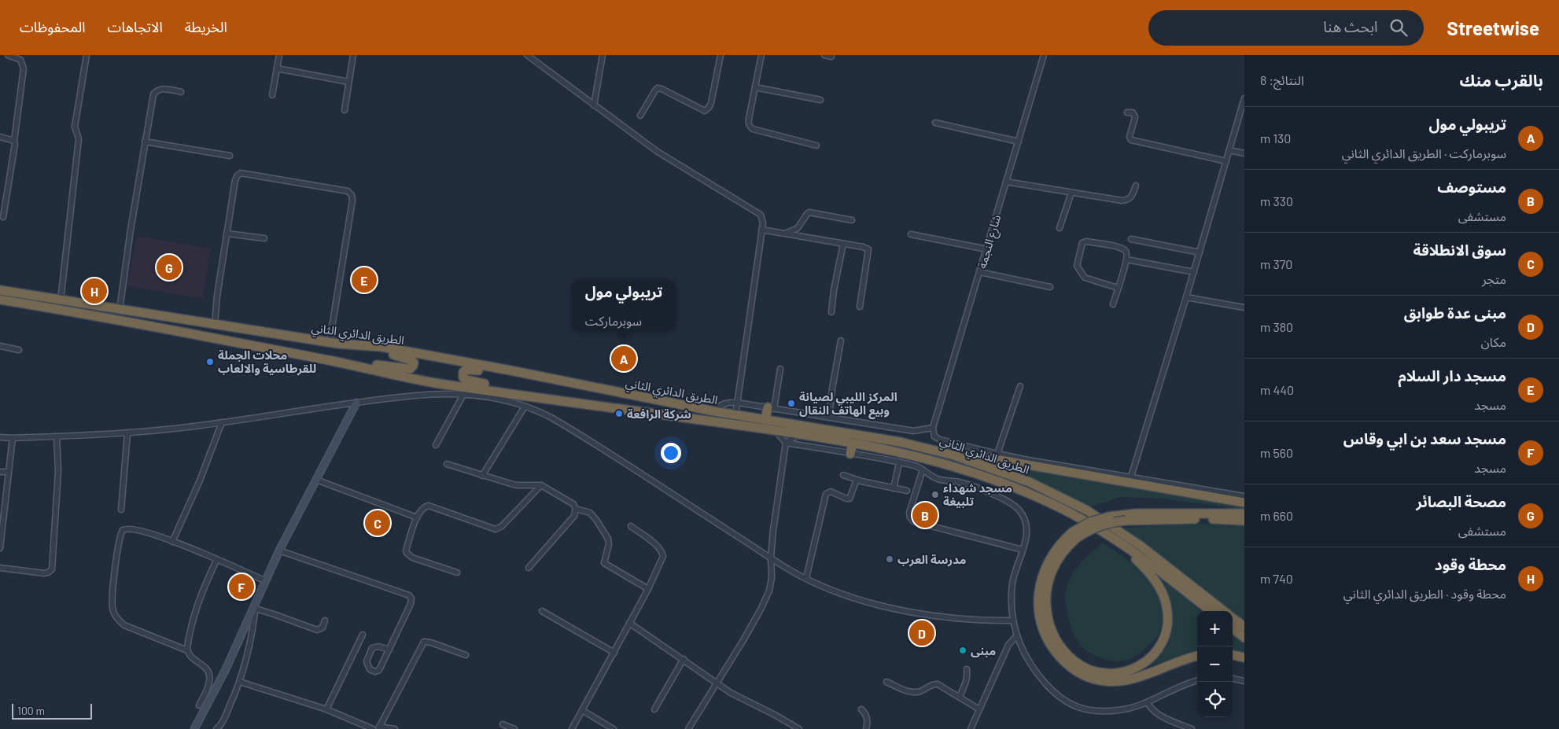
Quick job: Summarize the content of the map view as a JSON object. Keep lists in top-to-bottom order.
{
  "streets": {
    "highway": ["الطريق الدائري الثاني"],
    "street": ["شارع النجمة"]
  },
  "places": [
    "محلات الجملة للقرطاسية والالعاب",
    "المركز الليبي لصيانة وبيع الهاتف النقال",
    "شركة الرافعة",
    "مسجد شهداء تلبيغة",
    "مدرسة العرب",
    "مبنى"
  ],
  "scale_bar": "100 m",
  "page": {
    "header": "Streetwise",
    "search": "ابحث هنا",
    "nav": ["الخريطة", "الاتجاهات", "المحفوظات"],
    "heading": ["بالقرب منك", "النتائج: 8"],
    "list": [
      {
        "mark": "A",
        "name": "تريبولي مول",
        "note": "سوبرماركت · الطريق الدائري الثاني",
        "value": "130 m"
      },
      {
        "mark": "B",
        "name": "مستوصف",
        "note": "مستشفى",
        "value": "330 m"
      },
      {
        "mark": "C",
        "name": "سوق الانطلاقة",
        "note": "متجر",
        "value": "370 m"
      },
      {
        "mark": "D",
        "name": "مبنى عدة طوابق",
        "note": "مكان",
        "value": "380 m"
      },
      {
        "mark": "E",
        "name": "مسجد دار السلام",
        "note": "مسجد",
        "value": "440 m"
      },
      {
        "mark": "F",
        "name": "مسجد سعد بن ابي وقاس",
        "note": "مسجد",
        "value": "560 m"
      },
      {
        "mark": "G",
        "name": "مصحة البصائر",
        "note": "مستشفى",
        "value": "660 m"
      },
      {
        "mark": "H",
        "name": "محطة وقود",
        "note": "محطة وقود · الطريق الدائري الثاني",
        "value": "740 m"
      }
    ],
    "pins": [
      "G",
      "E",
      "H",
      "A",
      "B",
      "C",
      "F",
      "D"
    ],
    "popup": ["تريبولي مول", "سوبرماركت"],
    "map_buttons": ["+", "−"],
    "scale": "100 m"
  }
}
